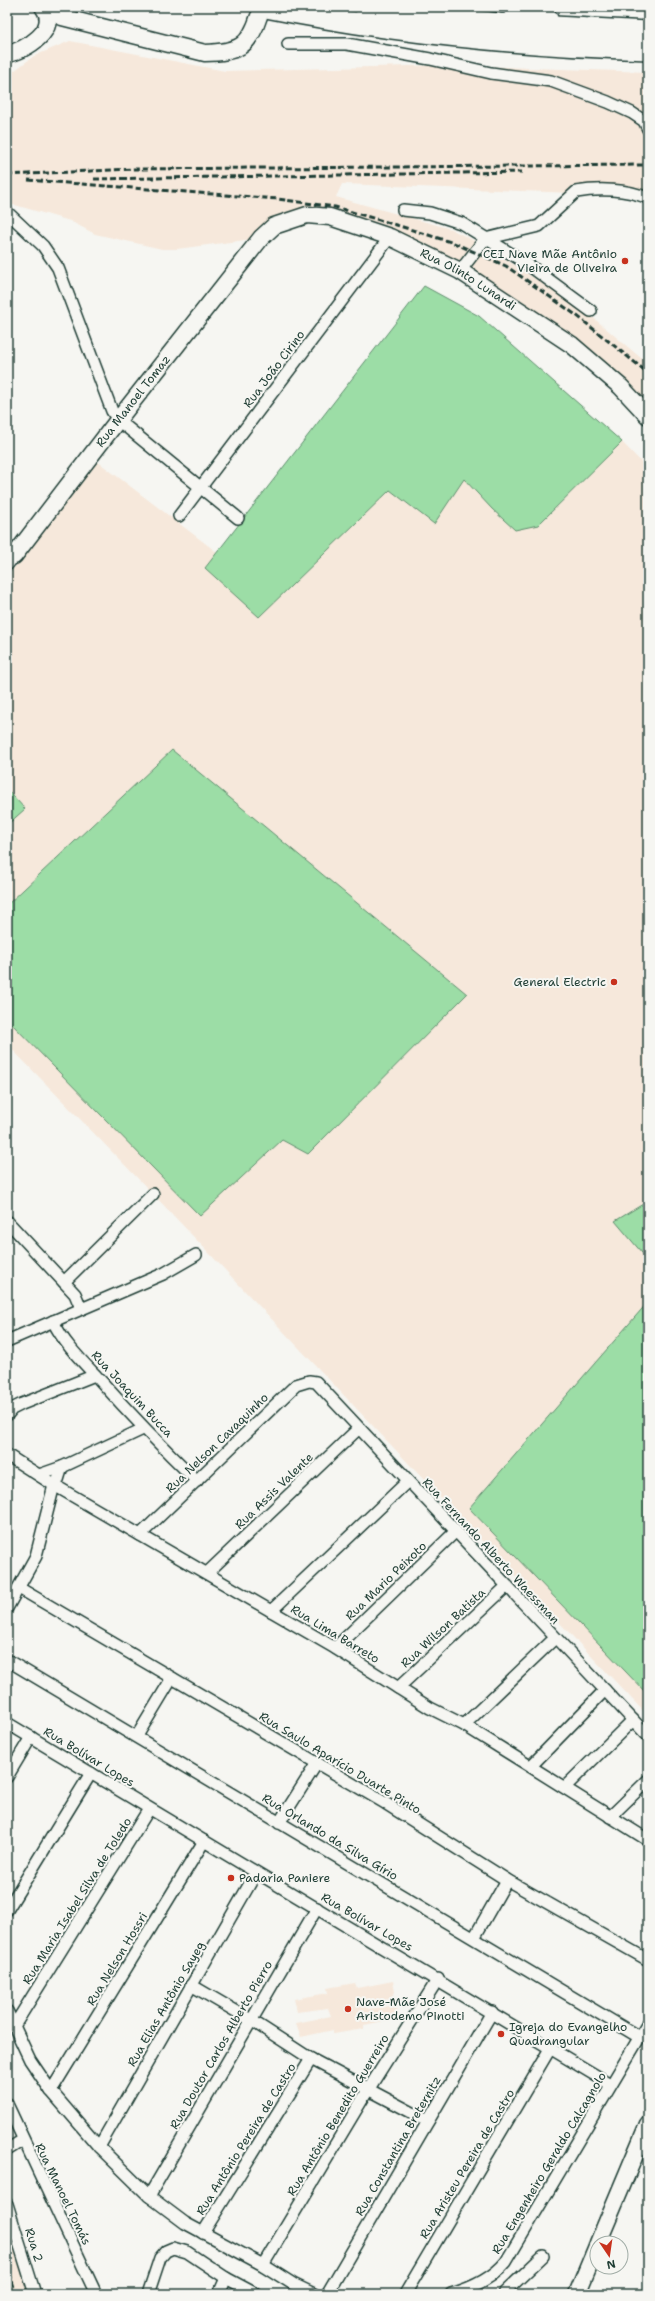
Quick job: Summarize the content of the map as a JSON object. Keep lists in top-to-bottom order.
{
  "streets": {
    "street": [
      "Rua Olinto Lunardi",
      "Rua João Cirino",
      "Rua Manoel Tomaz",
      "Rua Joaquim Bucca",
      "Rua Nelson Cavaquinho",
      "Rua Assis Valente",
      "Rua Fernando Alberto Waessman",
      "Rua Mario Peixoto",
      "Rua Wilson Batista",
      "Rua Lima Barreto",
      "Rua Bolívar Lopes",
      "Rua Saulo Aparício Duarte Pinto",
      "Rua Orlando da Silva Gírio",
      "Rua Maria Isabel Silva de Toledo",
      "Rua Nelson Hossri",
      "Rua Elias Antônio Sayeg",
      "Rua Doutor Carlos Alberto Pierro",
      "Rua Antônio Benedito Guerreiro",
      "Rua Antônio Pereira de Castro",
      "Rua Constantina Breternitz",
      "Rua Engenheiro Geraldo Calcagnolo",
      "Rua Aristeu Pereira de Castro",
      "Rua Manoel Tomás",
      "Rua 2"
    ]
  },
  "crossings": [
    ["Rua Olinto Lunardi", "Rua João Cirino"],
    ["Rua Olinto Lunardi", "Rua Manoel Tomaz"],
    ["Rua Joaquim Bucca", "Rua Nelson Cavaquinho"],
    ["Rua Nelson Cavaquinho", "Rua Fernando Alberto Waessman"],
    ["Rua Nelson Cavaquinho", "Rua Lima Barreto"],
    ["Rua Assis Valente", "Rua Fernando Alberto Waessman"],
    ["Rua Assis Valente", "Rua Lima Barreto"],
    ["Rua Fernando Alberto Waessman", "Rua Mario Peixoto"],
    ["Rua Fernando Alberto Waessman", "Rua Wilson Batista"],
    ["Rua Mario Peixoto", "Rua Lima Barreto"],
    ["Rua Wilson Batista", "Rua Lima Barreto"],
    ["Rua Bolívar Lopes", "Rua Maria Isabel Silva de Toledo"],
    ["Rua Bolívar Lopes", "Rua Nelson Hossri"],
    ["Rua Bolívar Lopes", "Rua Elias Antônio Sayeg"],
    ["Rua Bolívar Lopes", "Rua Doutor Carlos Alberto Pierro"],
    ["Rua Bolívar Lopes", "Rua Antônio Benedito Guerreiro"],
    ["Rua Bolívar Lopes", "Rua Constantina Breternitz"],
    ["Rua Bolívar Lopes", "Rua Engenheiro Geraldo Calcagnolo"],
    ["Rua Bolívar Lopes", "Rua Aristeu Pereira de Castro"],
    ["Rua Orlando da Silva Gírio", "Rua Engenheiro Geraldo Calcagnolo"]
  ],
  "places": [
    "CEI Nave Mãe Antônio Vieira de Oliveira",
    "General Electric",
    "Padaria Paniere",
    "Nave-Mãe José Aristodemo Pinotti",
    "Igreja do Evangelho Quadrangular"
  ],
  "north": "bottom"
}
